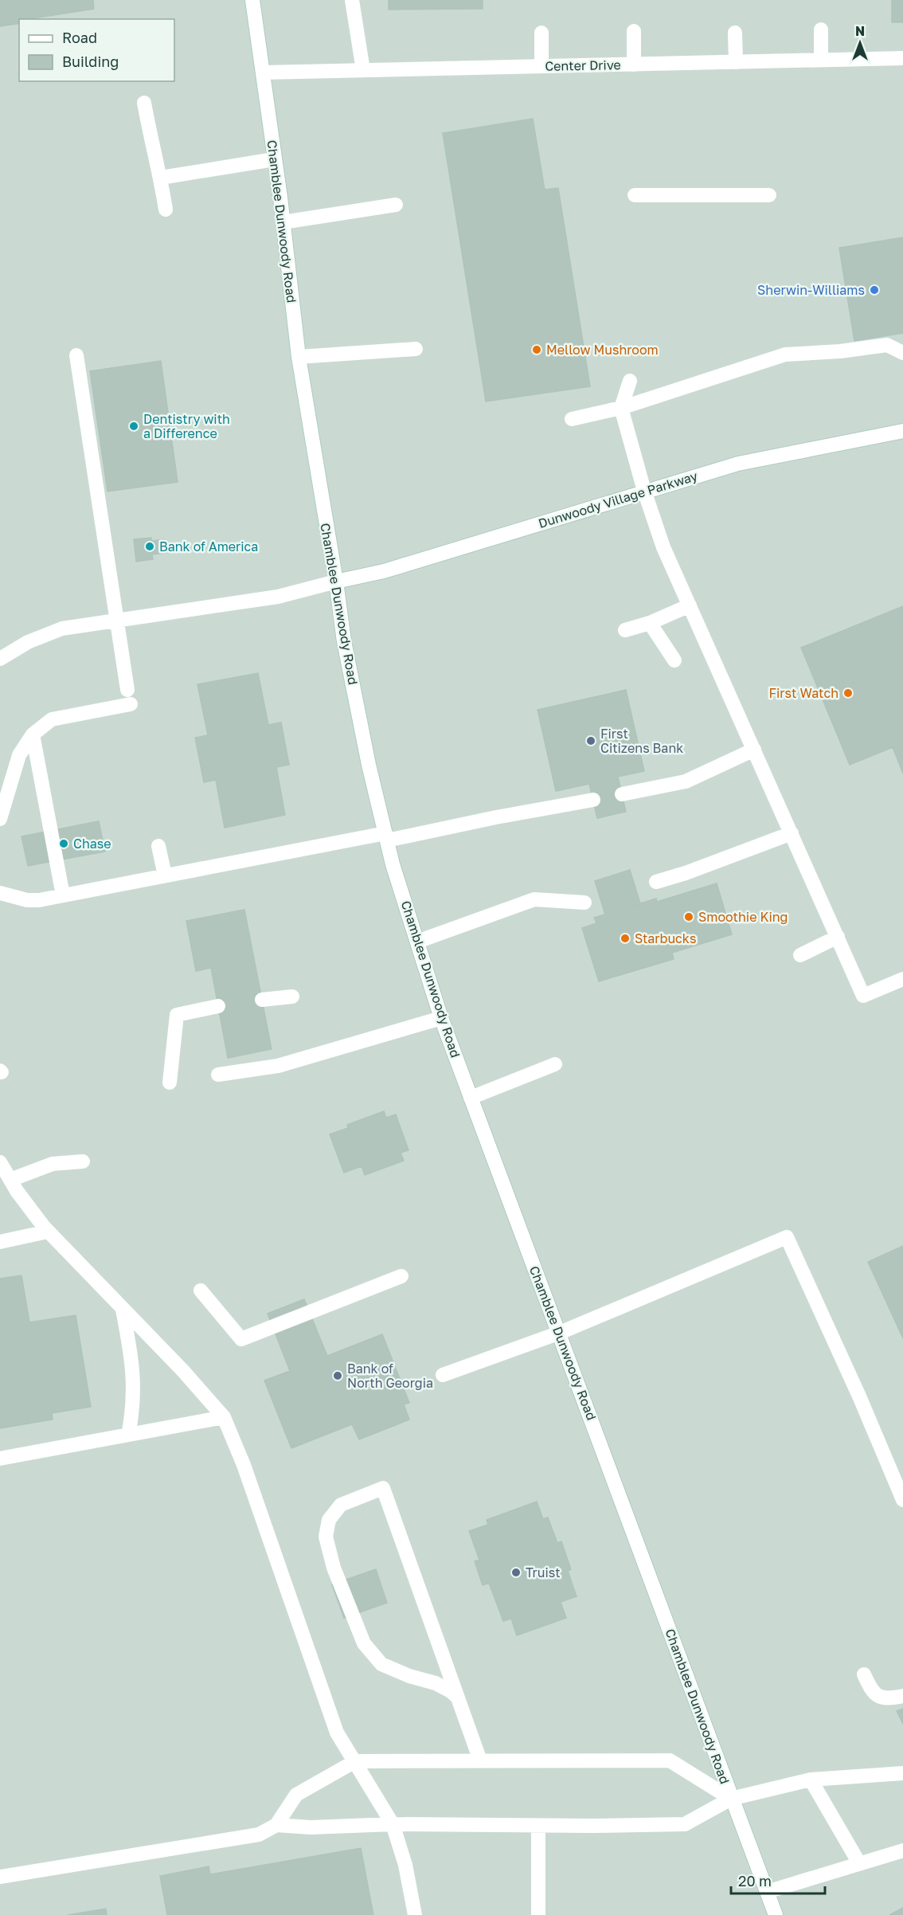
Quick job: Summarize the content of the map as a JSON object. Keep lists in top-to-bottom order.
{
  "streets": {
    "street": ["Center Drive", "Chamblee Dunwoody Road", "Dunwoody Village Parkway"]
  },
  "crossings": [
    ["Center Drive", "Chamblee Dunwoody Road"],
    ["Chamblee Dunwoody Road", "Dunwoody Village Parkway"]
  ],
  "places": [
    "Sherwin-Williams",
    "Mellow Mushroom",
    "Dentistry with a Difference",
    "Bank of America",
    "First Watch",
    "First Citizens Bank",
    "Chase",
    "Smoothie King",
    "Starbucks",
    "Bank of North Georgia",
    "Truist"
  ],
  "legend": ["Road", "Building"],
  "scale_bar": "20 m",
  "north": "top"
}
